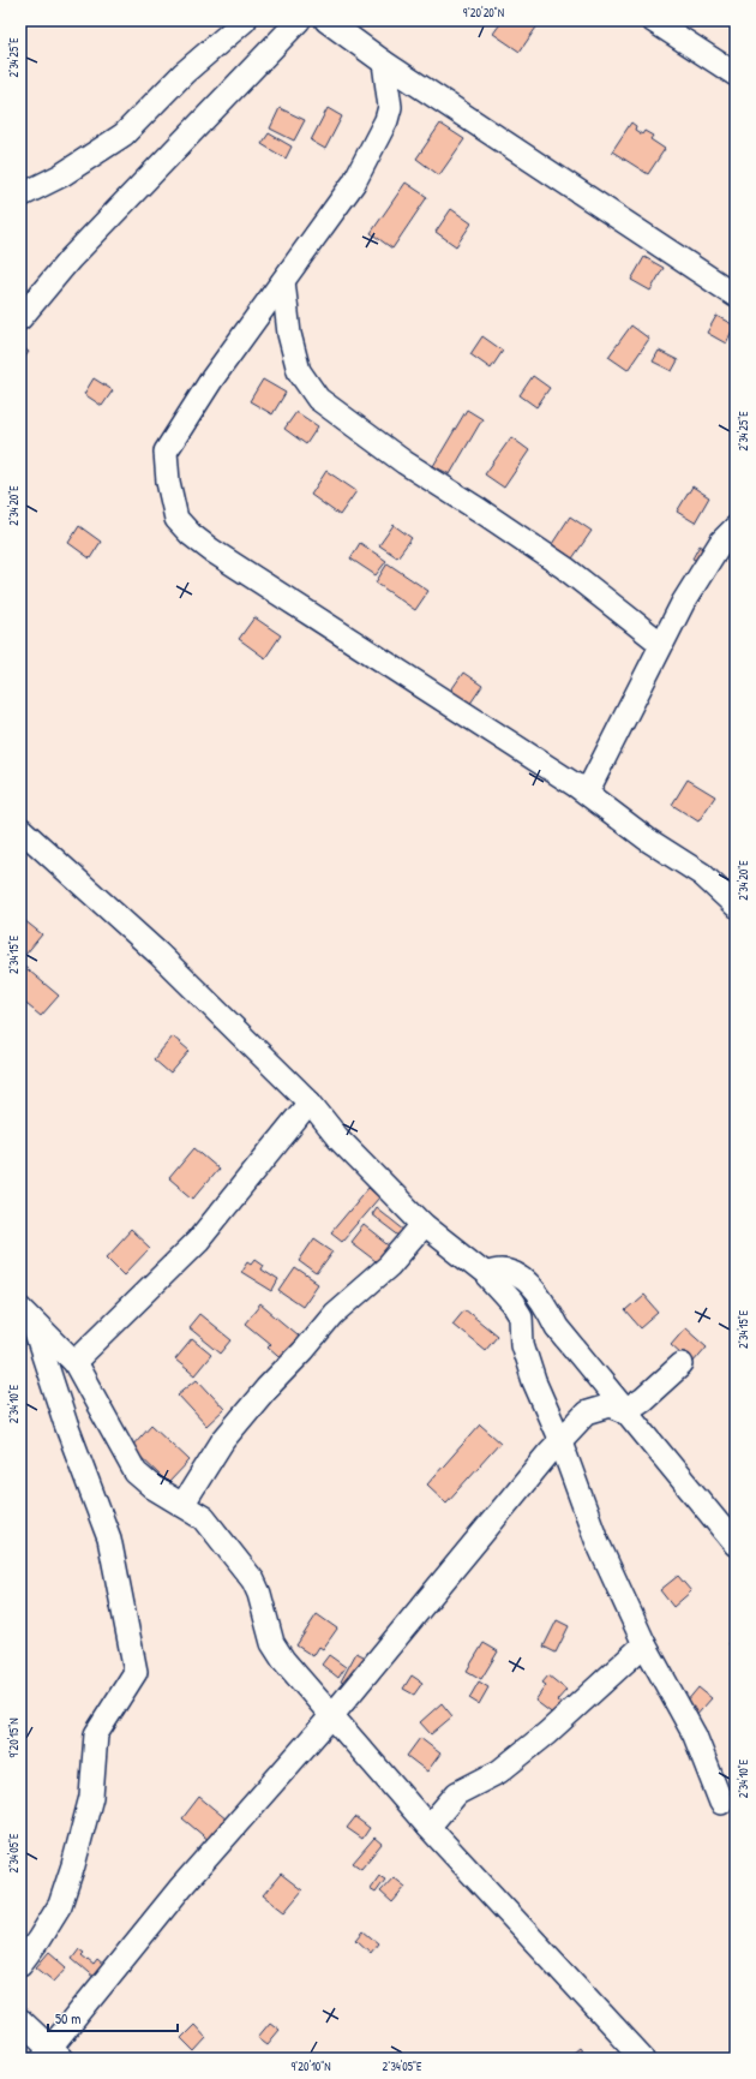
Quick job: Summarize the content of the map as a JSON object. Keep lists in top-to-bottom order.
{
  "scale_bar": "50 m",
  "coordinates": [
    "9°20'20\"N",
    "2°34'25\"E",
    "2°34'20\"E",
    "2°34'15\"E",
    "2°34'10\"E",
    "9°20'15\"N",
    "2°34'05\"E",
    "9°20'10\"N"
  ]
}
